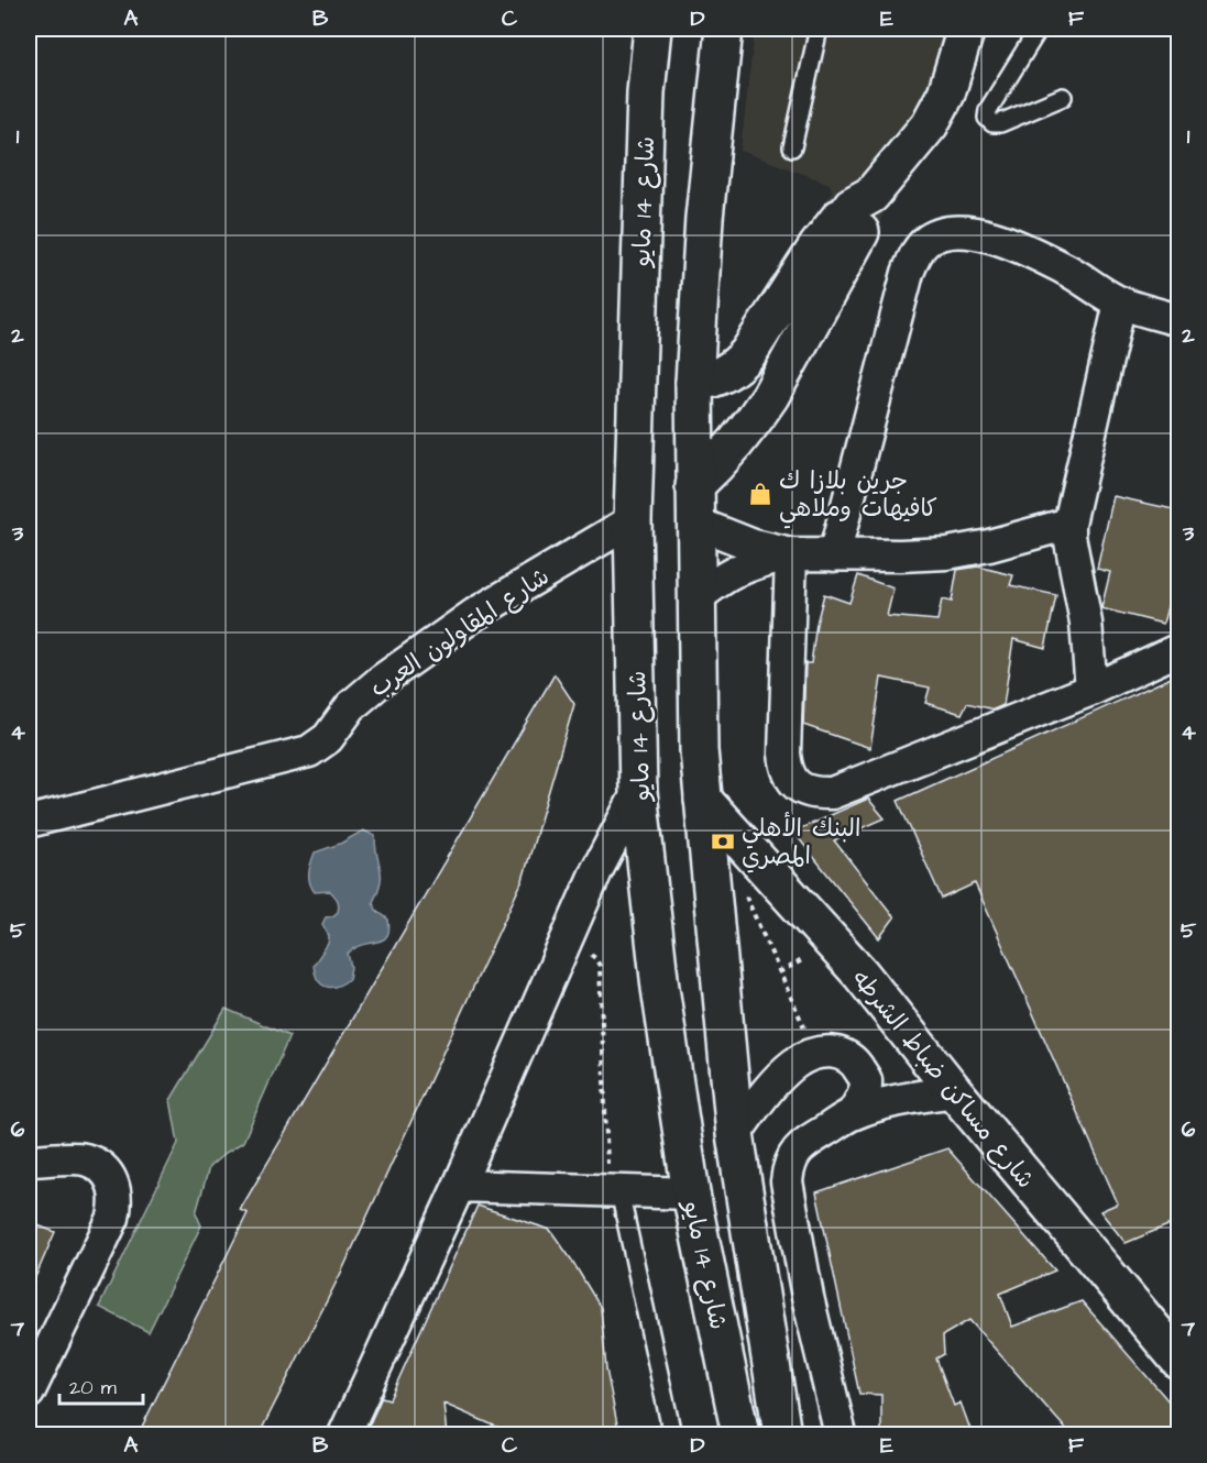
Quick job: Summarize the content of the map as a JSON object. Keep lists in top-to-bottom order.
{
  "streets": {
    "main road": ["شارع 14 مايو", "شارع مساكن ضباط الشرطه"],
    "street": ["شارع المقاولون العرب"]
  },
  "crossings": [
    ["شارع 14 مايو", "شارع المقاولون العرب"],
    ["شارع 14 مايو", "شارع مساكن ضباط الشرطه"]
  ],
  "places": {
    "shop": ["جرين بلازا ك كافيهات وملاهي"],
    "bank": ["البنك الأهلي المصري"]
  },
  "scale_bar": "20 m",
  "grid": {
    "columns": [
      "A",
      "B",
      "C",
      "D",
      "E",
      "F"
    ],
    "rows": [
      "1",
      "2",
      "3",
      "4",
      "5",
      "6",
      "7"
    ]
  }
}
